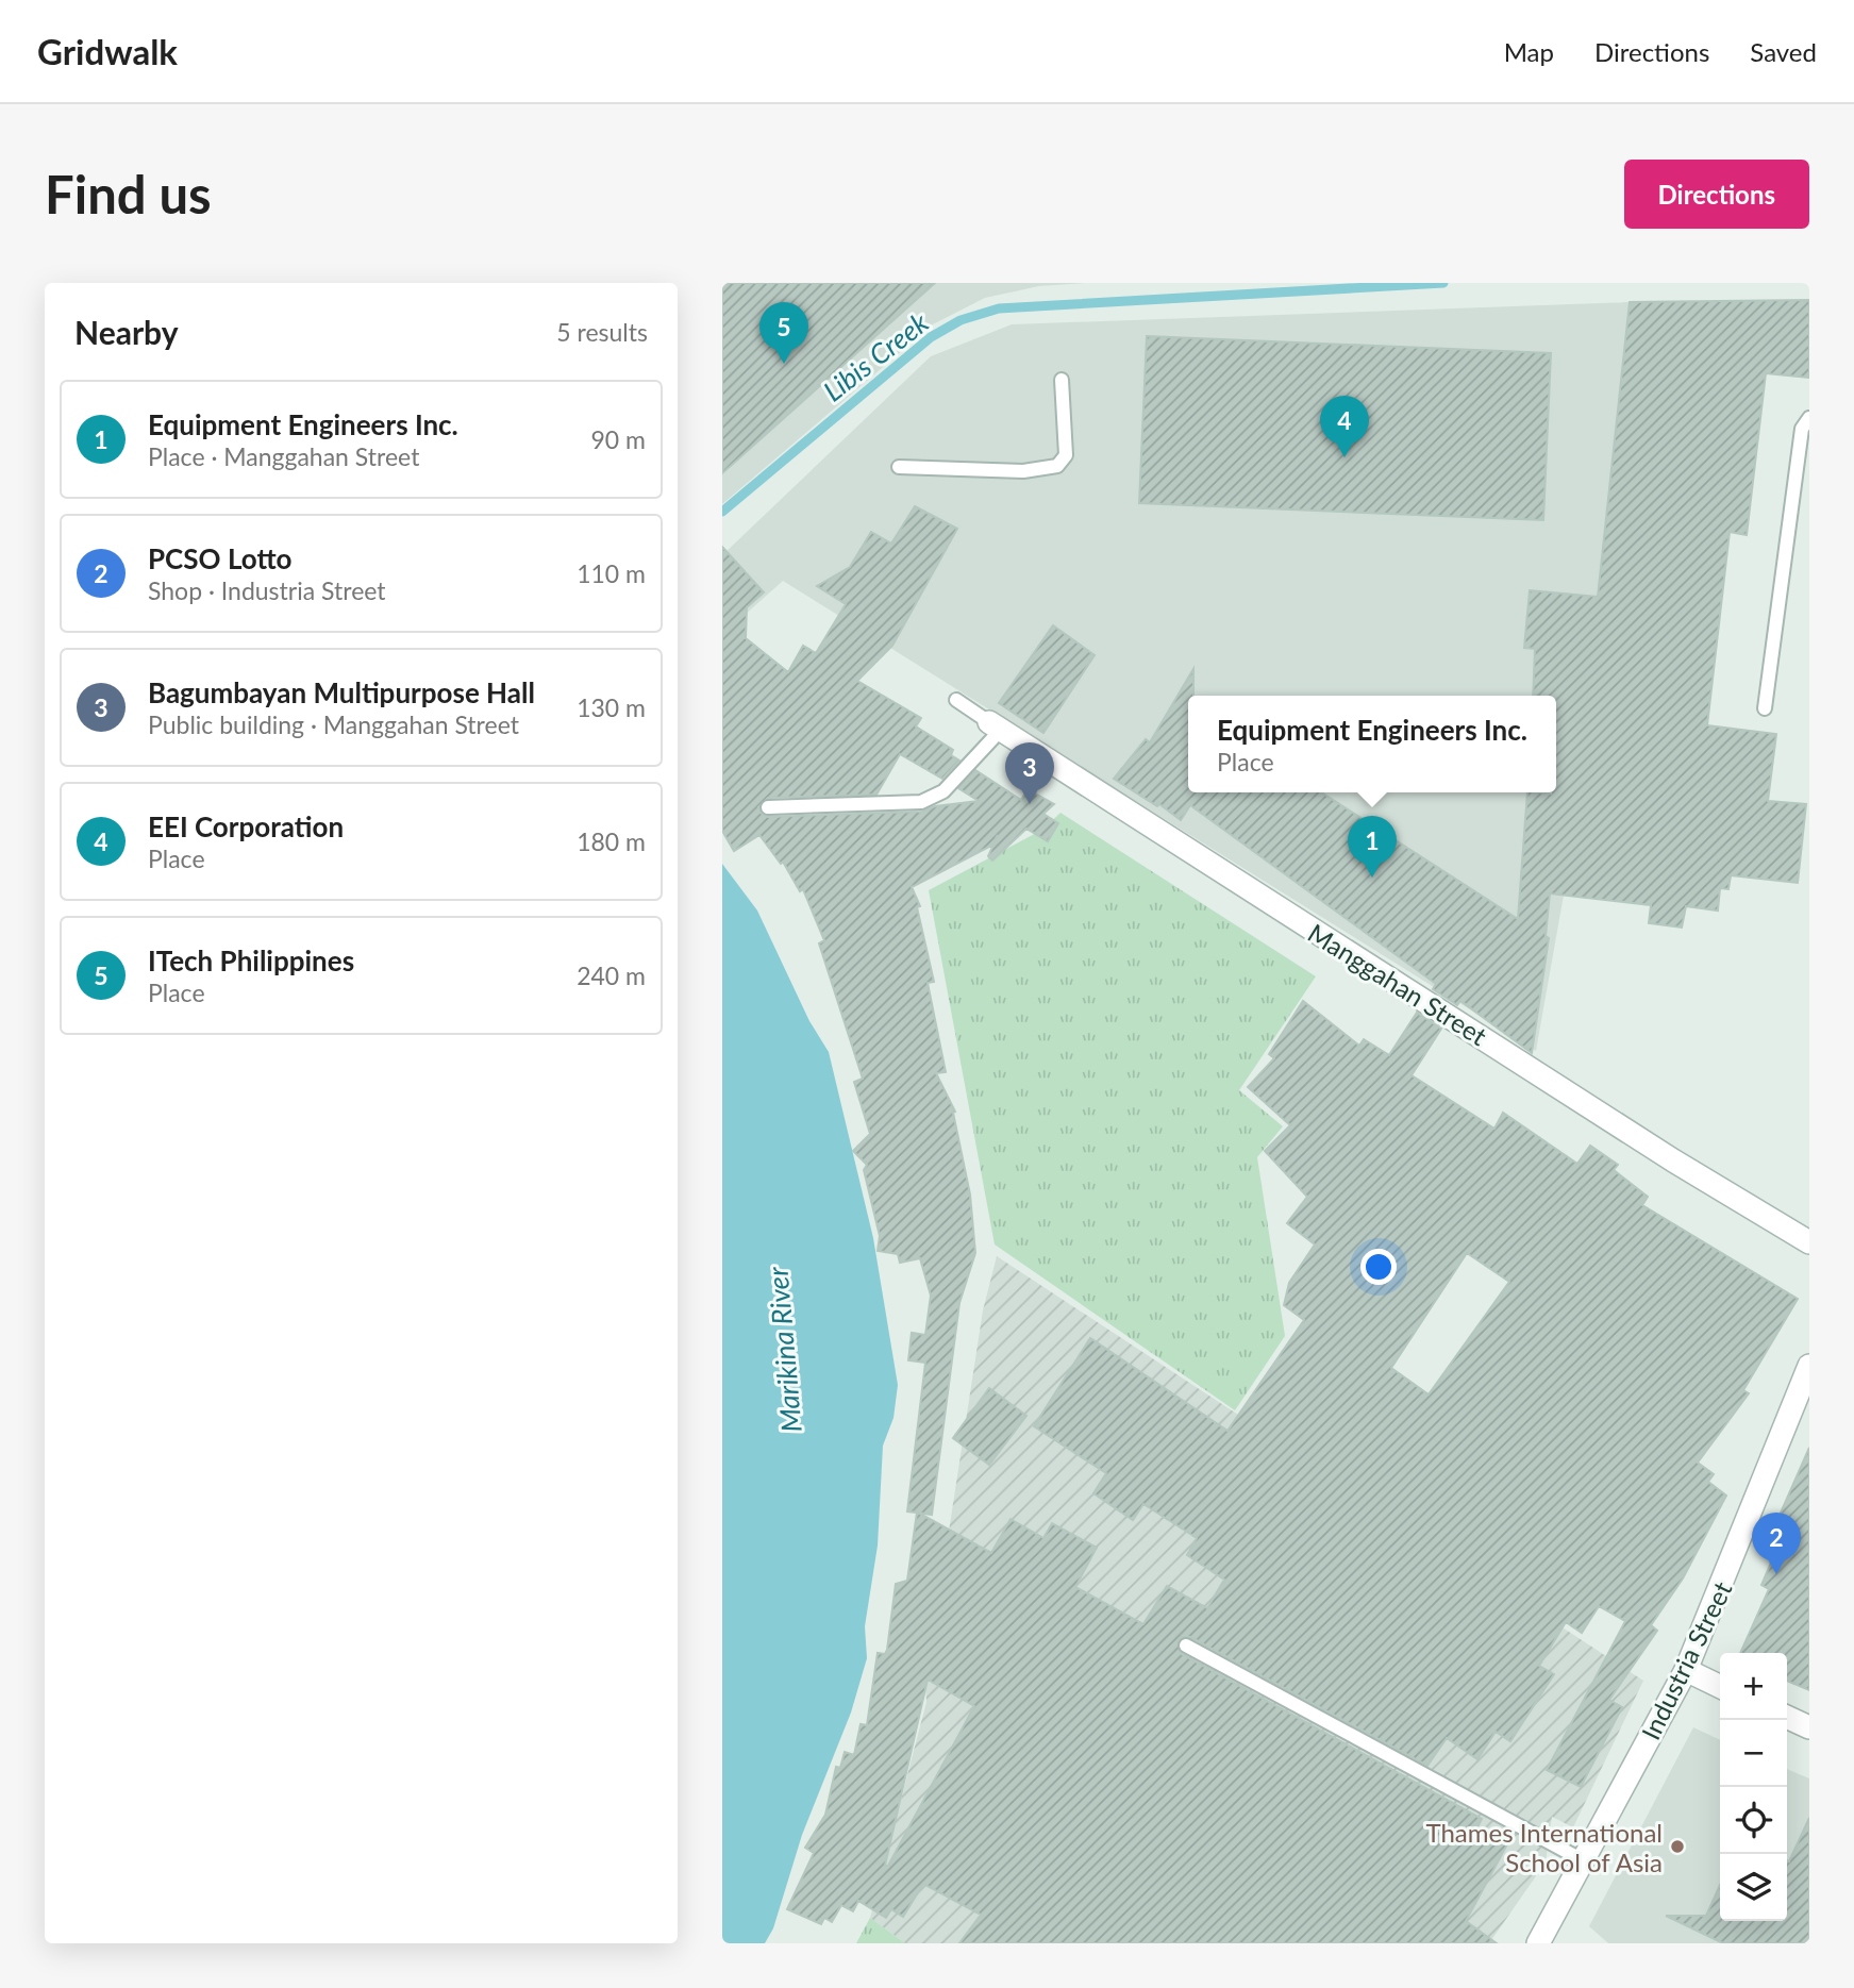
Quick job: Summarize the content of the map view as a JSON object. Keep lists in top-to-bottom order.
{
  "streets": {
    "street": ["Manggahan Street", "Industria Street"]
  },
  "water": ["Libis Creek", "Marikina River"],
  "places": ["Thames International School of Asia"],
  "page": {
    "header": "Gridwalk",
    "nav": ["Map", "Directions", "Saved"],
    "buttons": "Directions",
    "title": "Find us",
    "heading": ["Nearby", "5 results"],
    "pins": [
      "5",
      "4",
      "3",
      "1",
      "2"
    ],
    "list": [
      {
        "mark": "1",
        "name": "Equipment Engineers Inc.",
        "note": "Place · Manggahan Street",
        "value": "90 m"
      },
      {
        "mark": "2",
        "name": "PCSO Lotto",
        "note": "Shop · Industria Street",
        "value": "110 m"
      },
      {
        "mark": "3",
        "name": "Bagumbayan Multipurpose Hall",
        "note": "Public building · Manggahan Street",
        "value": "130 m"
      },
      {
        "mark": "4",
        "name": "EEI Corporation",
        "note": "Place",
        "value": "180 m"
      },
      {
        "mark": "5",
        "name": "ITech Philippines",
        "note": "Place",
        "value": "240 m"
      }
    ],
    "popup": ["Equipment Engineers Inc.", "Place"],
    "map_buttons": ["+", "−"]
  }
}
